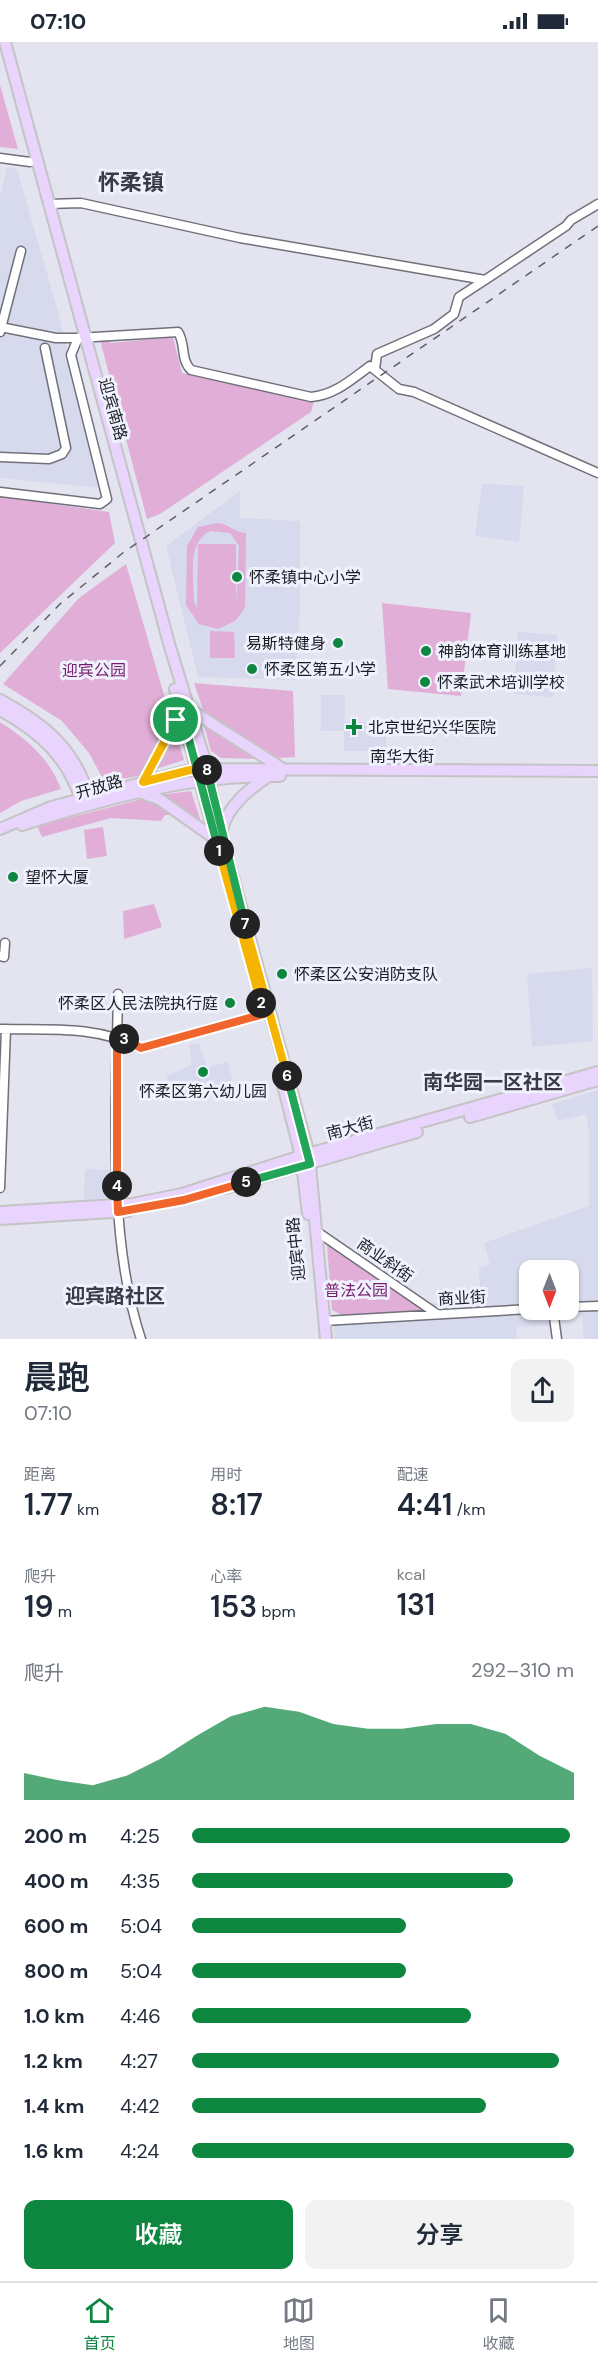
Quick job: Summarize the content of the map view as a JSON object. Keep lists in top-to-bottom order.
{
  "streets": {
    "main road": [
      "迎宾南路",
      "南华大街",
      "开放路",
      "南大街",
      "迎宾中路"
    ],
    "street": ["商业斜街", "商业街"]
  },
  "crossings": [
    ["迎宾南路", "南华大街"],
    ["迎宾南路", "开放路"],
    ["南华大街", "开放路"],
    ["南大街", "迎宾中路"],
    ["迎宾中路", "商业斜街"],
    ["迎宾中路", "商业街"],
    ["商业斜街", "商业街"]
  ],
  "districts": ["怀柔镇", "南华园一区社区", "迎宾路社区"],
  "parks": ["迎宾公园", "普法公园"],
  "places": {
    "other": [
      "怀柔镇中心小学",
      "易斯特健身",
      "神韵体育训练基地",
      "怀柔区第五小学",
      "怀柔武术培训学校",
      "望怀大厦",
      "怀柔区公安消防支队",
      "怀柔区人民法院执行庭",
      "怀柔区第六幼儿园"
    ],
    "health": ["北京世纪兴华医院"]
  },
  "north": "bottom",
  "page": {
    "status": "07:10",
    "pins": [
      "8",
      "1",
      "7",
      "2",
      "3",
      "6",
      "5",
      "4"
    ],
    "heading": ["晨跑", "07:10"],
    "stats": [
      ["距离", "1.77 km"],
      ["用时", "8:17"],
      ["配速", "4:41 /km"],
      ["爬升", "19 m"],
      ["心率", "153 bpm"],
      ["kcal", "131"]
    ],
    "chart": ["爬升", "292–310 m"],
    "list": [
      {
        "name": "200 m",
        "note": "4:25"
      },
      {
        "name": "400 m",
        "note": "4:35"
      },
      {
        "name": "600 m",
        "note": "5:04"
      },
      {
        "name": "800 m",
        "note": "5:04"
      },
      {
        "name": "1.0 km",
        "note": "4:46"
      },
      {
        "name": "1.2 km",
        "note": "4:27"
      },
      {
        "name": "1.4 km",
        "note": "4:42"
      },
      {
        "name": "1.6 km",
        "note": "4:24"
      }
    ],
    "buttons": ["收藏", "分享"],
    "tabs": ["首页", "地图", "收藏"]
  }
}
